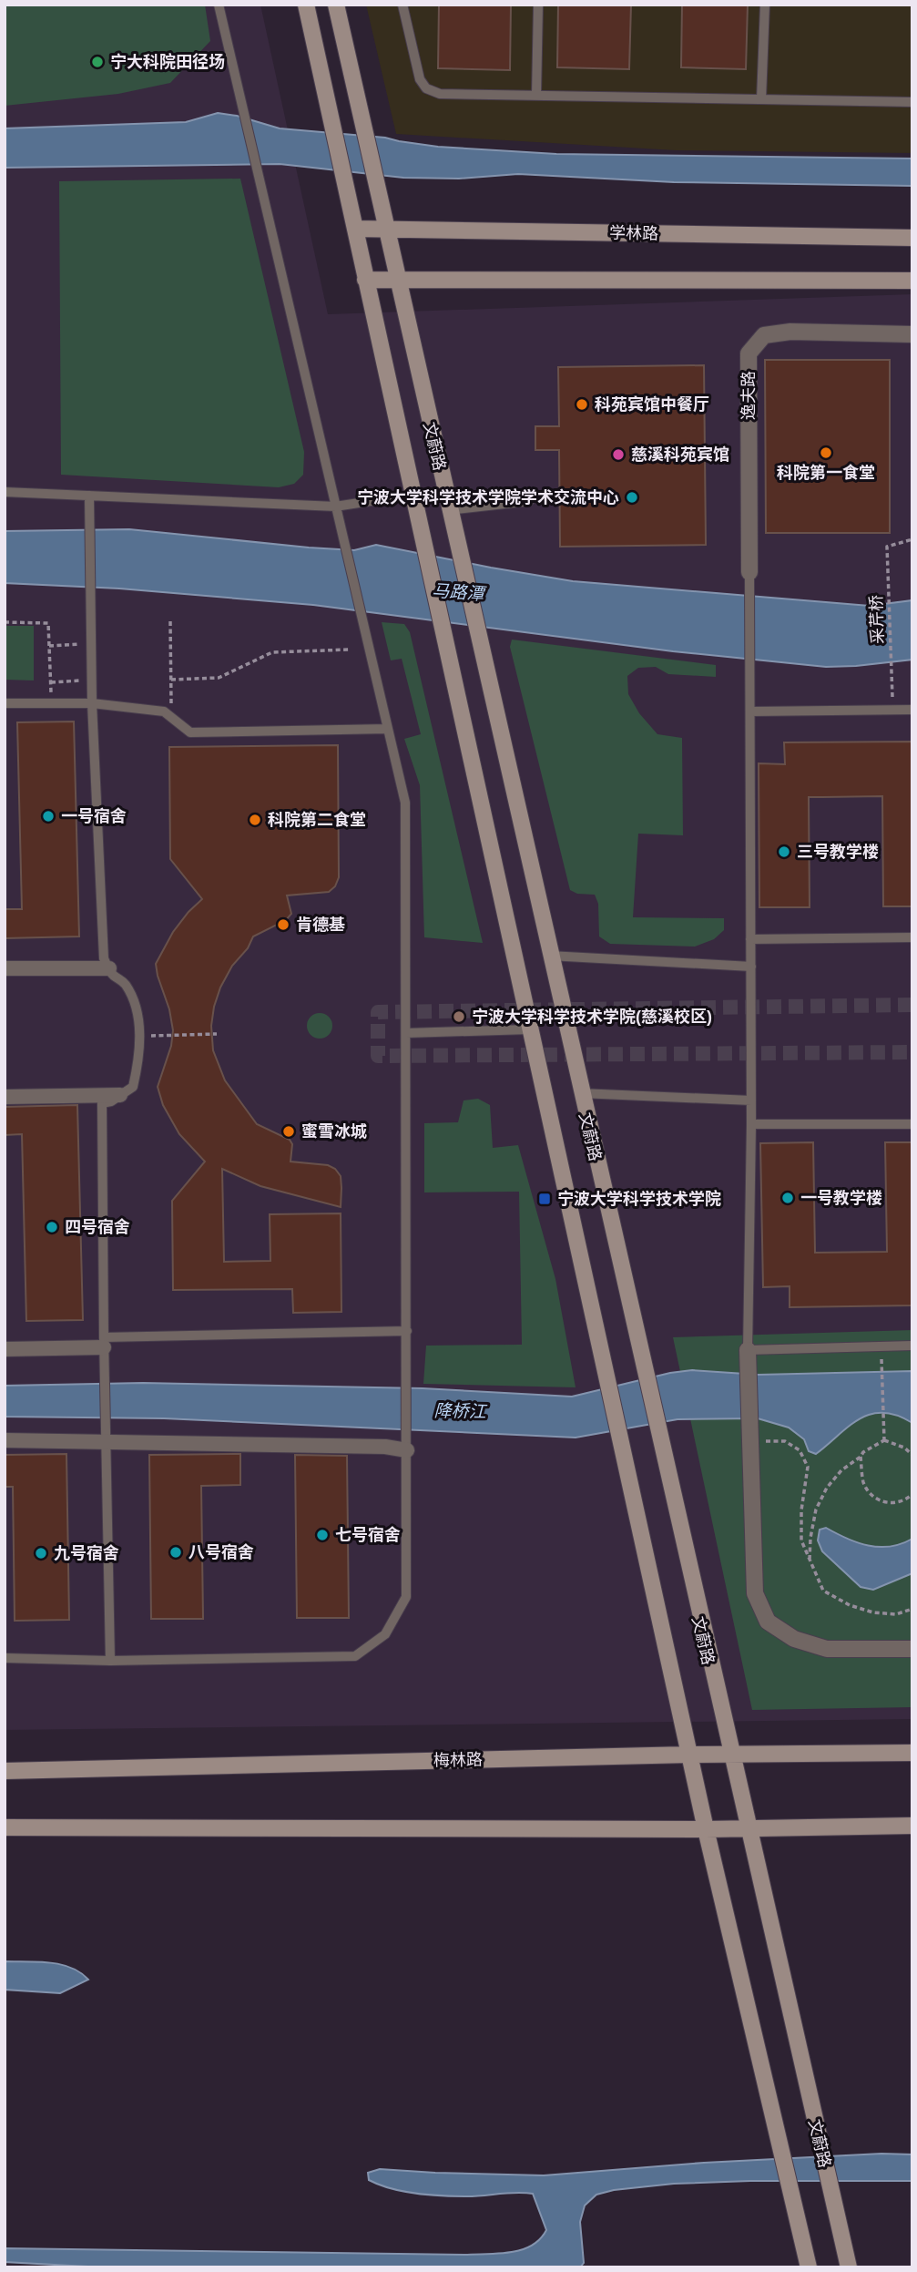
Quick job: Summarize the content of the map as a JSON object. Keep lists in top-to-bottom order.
{
  "streets": {
    "main road": ["学林路", "文蔚路", "梅林路"],
    "street": ["逸夫路"],
    "path": ["采芹桥"]
  },
  "crossings": [
    ["学林路", "文蔚路"],
    ["文蔚路", "梅林路"]
  ],
  "water": ["马路潭", "降桥江"],
  "places": {
    "other": [
      "宁大科院田径场",
      "科苑宾馆中餐厅",
      "科院第一食堂",
      "慈溪科苑宾馆",
      "宁波大学科学技术学院学术交流中心",
      "一号宿舍",
      "科院第二食堂",
      "三号教学楼",
      "肯德基",
      "宁波大学科学技术学院(慈溪校区)",
      "蜜雪冰城",
      "一号教学楼",
      "四号宿舍",
      "七号宿舍",
      "八号宿舍",
      "九号宿舍"
    ],
    "transit": ["宁波大学科学技术学院"]
  }
}
